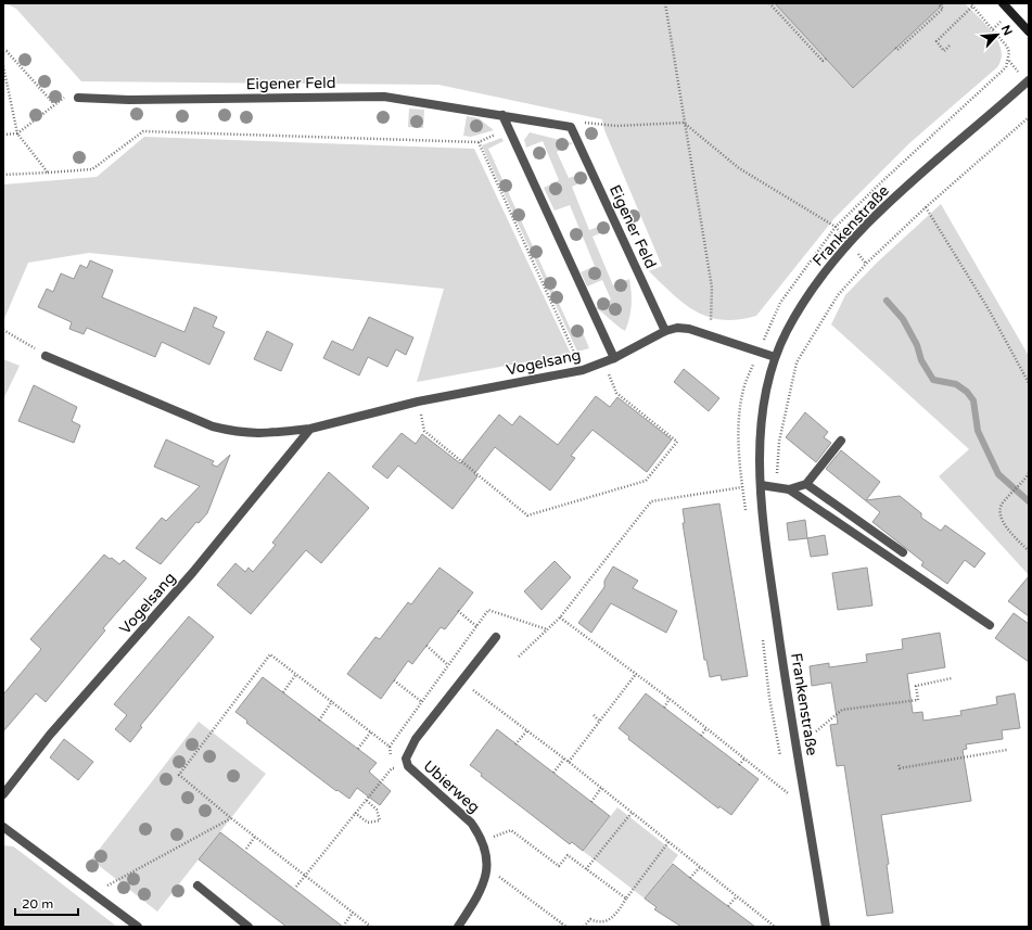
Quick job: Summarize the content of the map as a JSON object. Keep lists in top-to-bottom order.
{
  "streets": {
    "street": [
      "Eigener Feld",
      "Frankenstraße",
      "Vogelsang",
      "Ubierweg"
    ]
  },
  "crossings": [
    ["Eigener Feld", "Vogelsang"],
    ["Frankenstraße", "Vogelsang"]
  ],
  "scale_bar": "20 m",
  "north": "top right"
}
